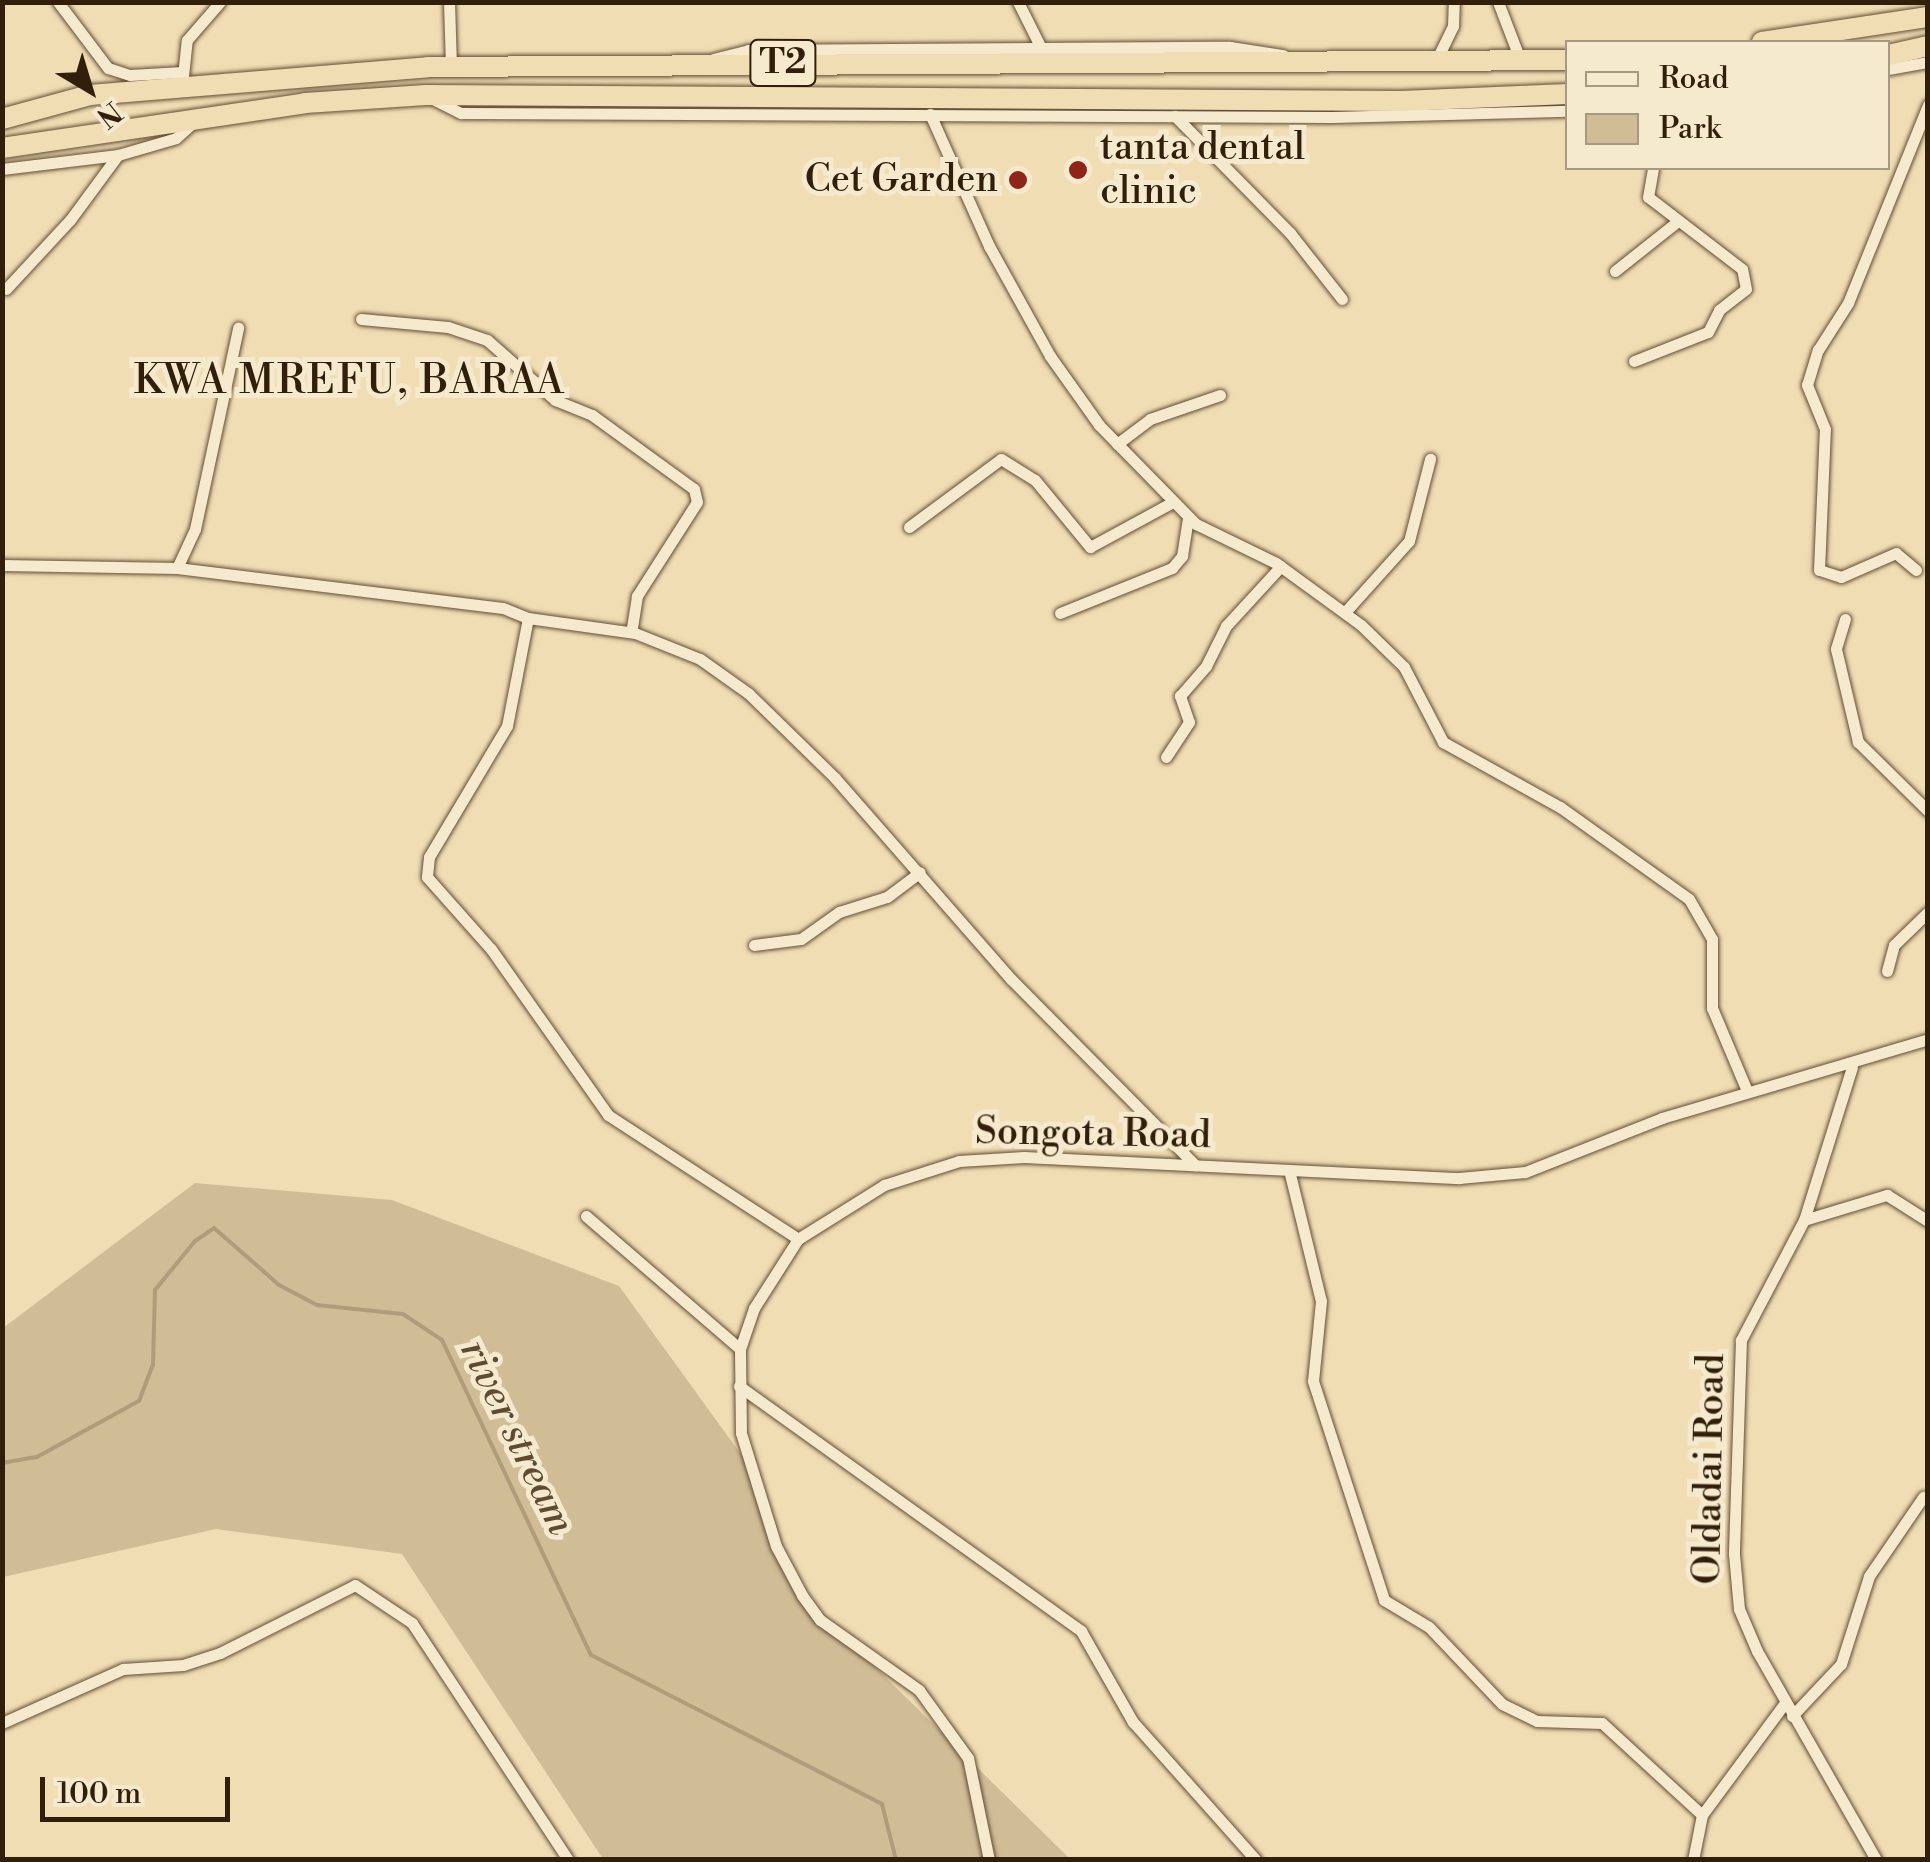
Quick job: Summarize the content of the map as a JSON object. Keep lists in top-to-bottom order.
{
  "streets": {
    "highway": ["T2"],
    "street": ["Songota Road", "Oldadai Road"]
  },
  "crossings": [
    ["Songota Road", "Oldadai Road"]
  ],
  "districts": ["KWA MREFU, BARAA"],
  "water": ["river stream"],
  "places": ["tanta dental clinic", "Cet Garden"],
  "legend": ["Road", "Park"],
  "scale_bar": "100 m",
  "north": "bottom right"
}
